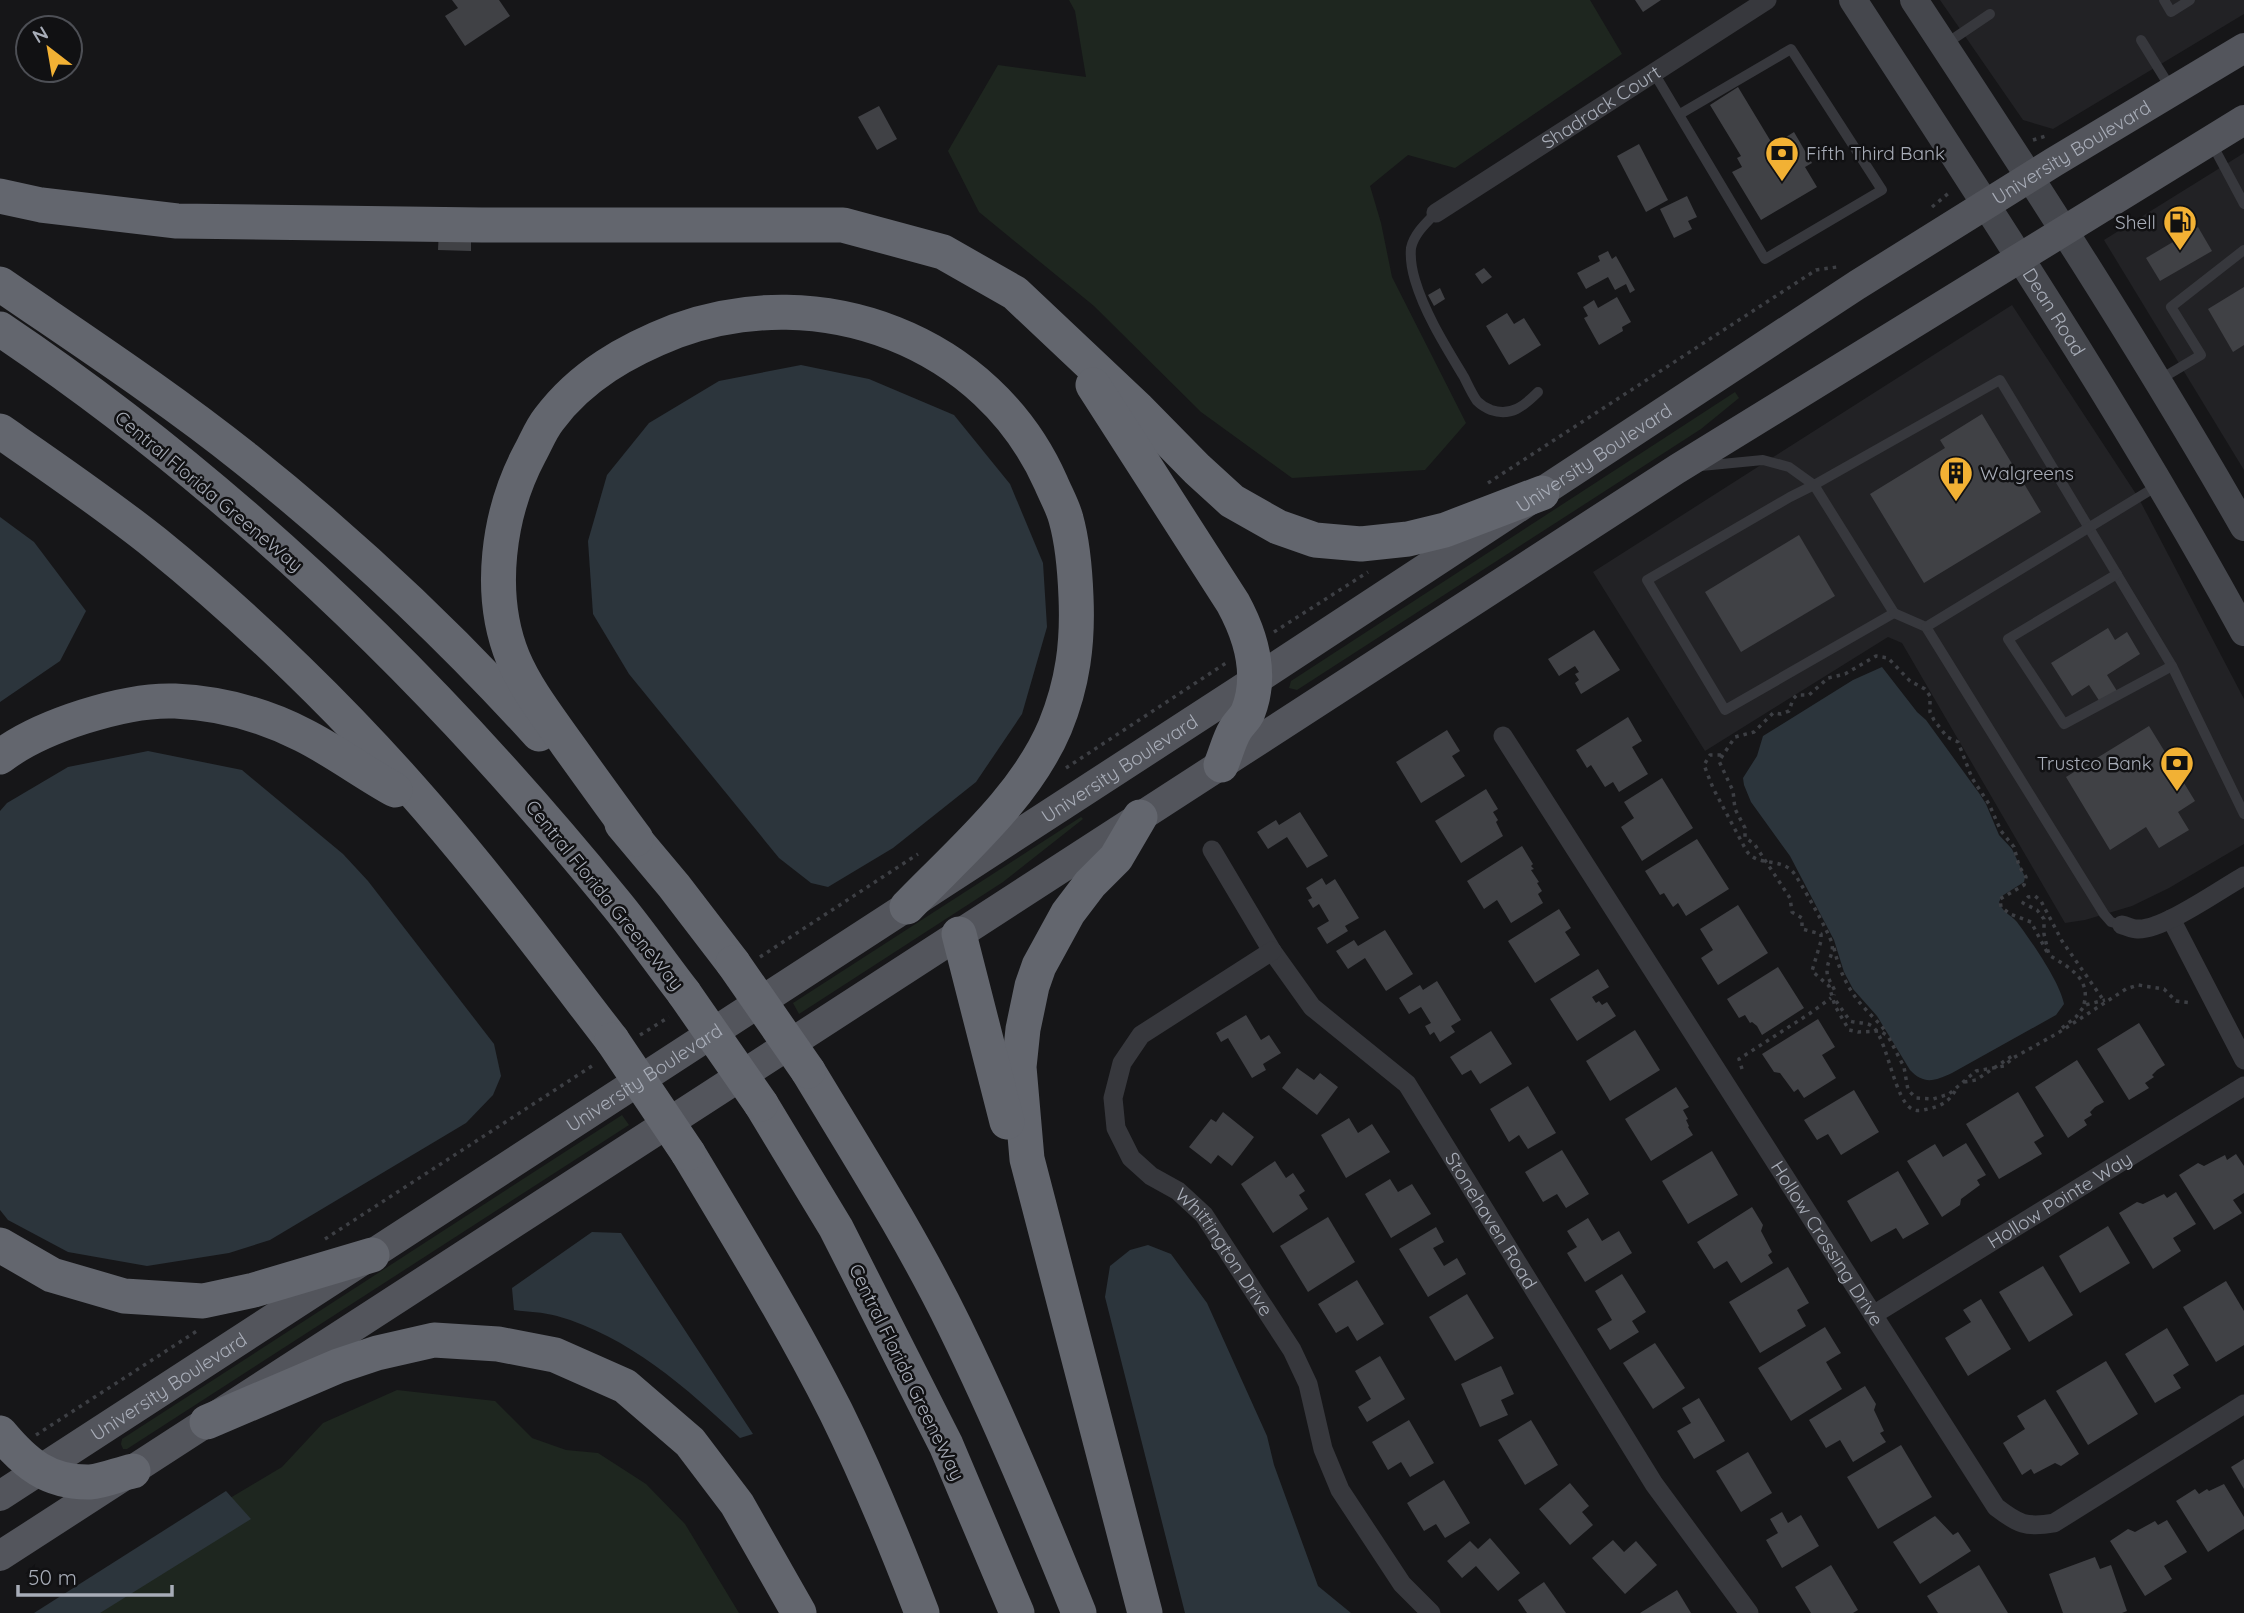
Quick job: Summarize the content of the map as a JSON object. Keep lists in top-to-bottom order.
{
  "streets": {
    "highway": ["Central Florida GreeneWay"],
    "main road": ["University Boulevard", "Dean Road"],
    "street": [
      "Shadrack Court",
      "Hollow Pointe Way",
      "Stonehaven Road",
      "Hollow Crossing Drive",
      "Whittington Drive"
    ]
  },
  "crossings": [
    ["University Boulevard", "Dean Road"],
    ["Hollow Pointe Way", "Hollow Crossing Drive"],
    ["Stonehaven Road", "Whittington Drive"]
  ],
  "places": {
    "bank": ["Fifth Third Bank", "Trustco Bank"],
    "fuel station": ["Shell"],
    "building": ["Walgreens"]
  },
  "scale_bar": "50 m",
  "north": "top left"
}
